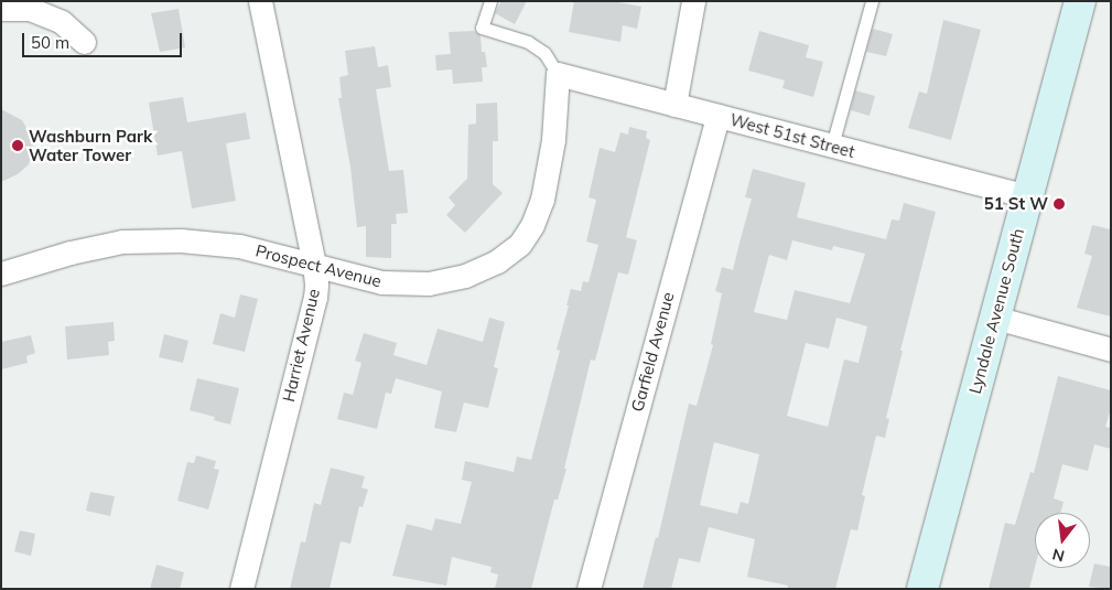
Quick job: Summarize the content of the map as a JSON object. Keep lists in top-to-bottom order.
{
  "streets": {
    "main road": ["Lyndale Avenue South"],
    "street": [
      "West 51st Street",
      "Prospect Avenue",
      "Harriet Avenue",
      "Garfield Avenue"
    ]
  },
  "crossings": [
    ["West 51st Street", "Prospect Avenue"],
    ["West 51st Street", "Lyndale Avenue South"],
    ["West 51st Street", "Garfield Avenue"],
    ["Prospect Avenue", "Harriet Avenue"]
  ],
  "places": ["Washburn Park Water Tower", "51 St W"],
  "scale_bar": "50 m",
  "north": "bottom"
}
